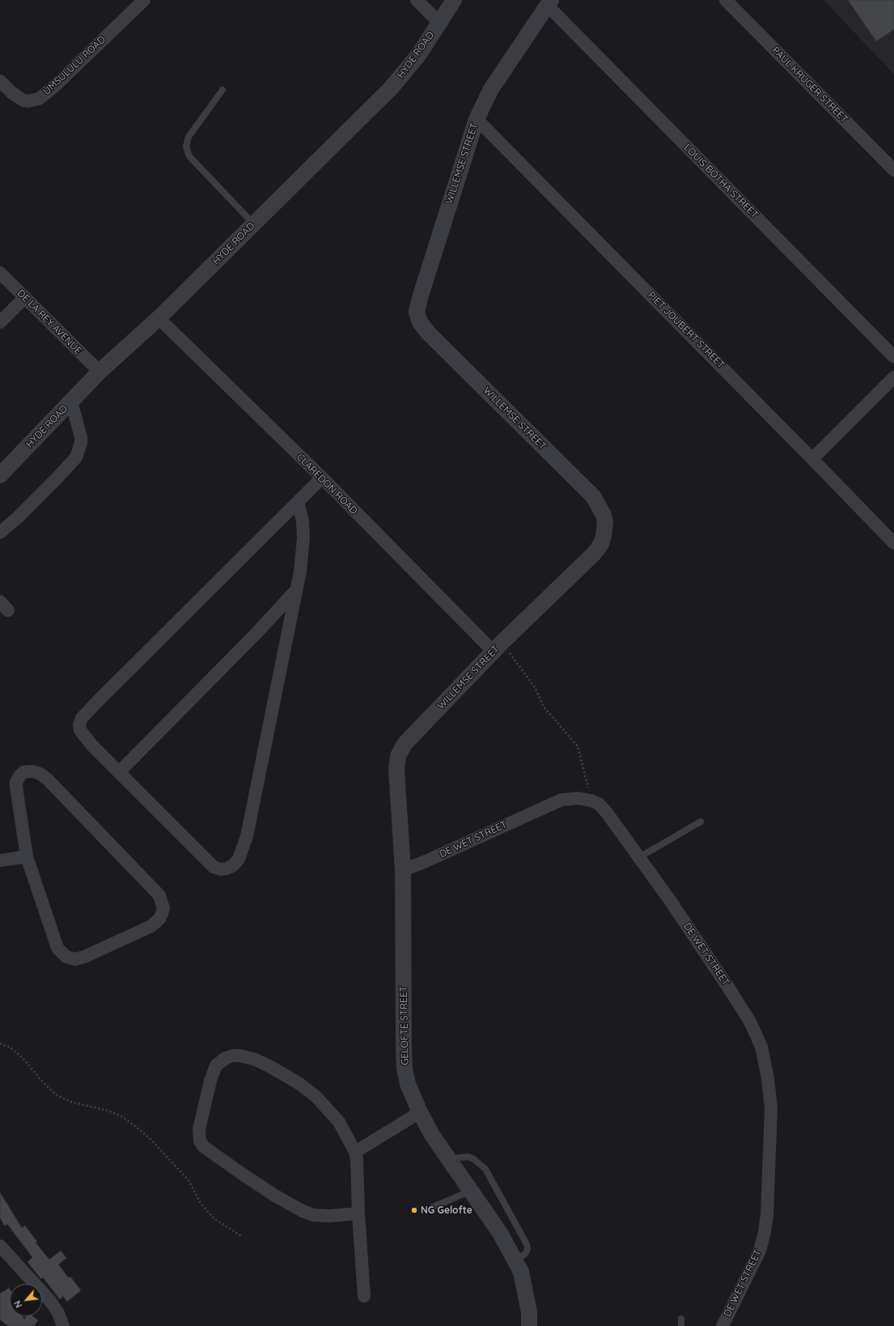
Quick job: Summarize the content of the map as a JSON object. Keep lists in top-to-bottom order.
{
  "streets": {
    "street": [
      "HYDE ROAD",
      "UMSULULU ROAD",
      "PAUL KRUGER STREET",
      "WILLEMSE STREET",
      "LOUIS BOTHA STREET",
      "DE LA REY AVENUE",
      "PIET JOUBERT STREET",
      "CLAREDON ROAD",
      "DE WET STREET",
      "GELOFTE STREET"
    ]
  },
  "crossings": [
    ["HYDE ROAD", "DE LA REY AVENUE"],
    ["HYDE ROAD", "CLAREDON ROAD"],
    ["WILLEMSE STREET", "LOUIS BOTHA STREET"],
    ["WILLEMSE STREET", "PIET JOUBERT STREET"],
    ["WILLEMSE STREET", "CLAREDON ROAD"],
    ["WILLEMSE STREET", "GELOFTE STREET"],
    ["DE WET STREET", "GELOFTE STREET"]
  ],
  "places": ["NG Gelofte"],
  "north": "bottom left"
}
